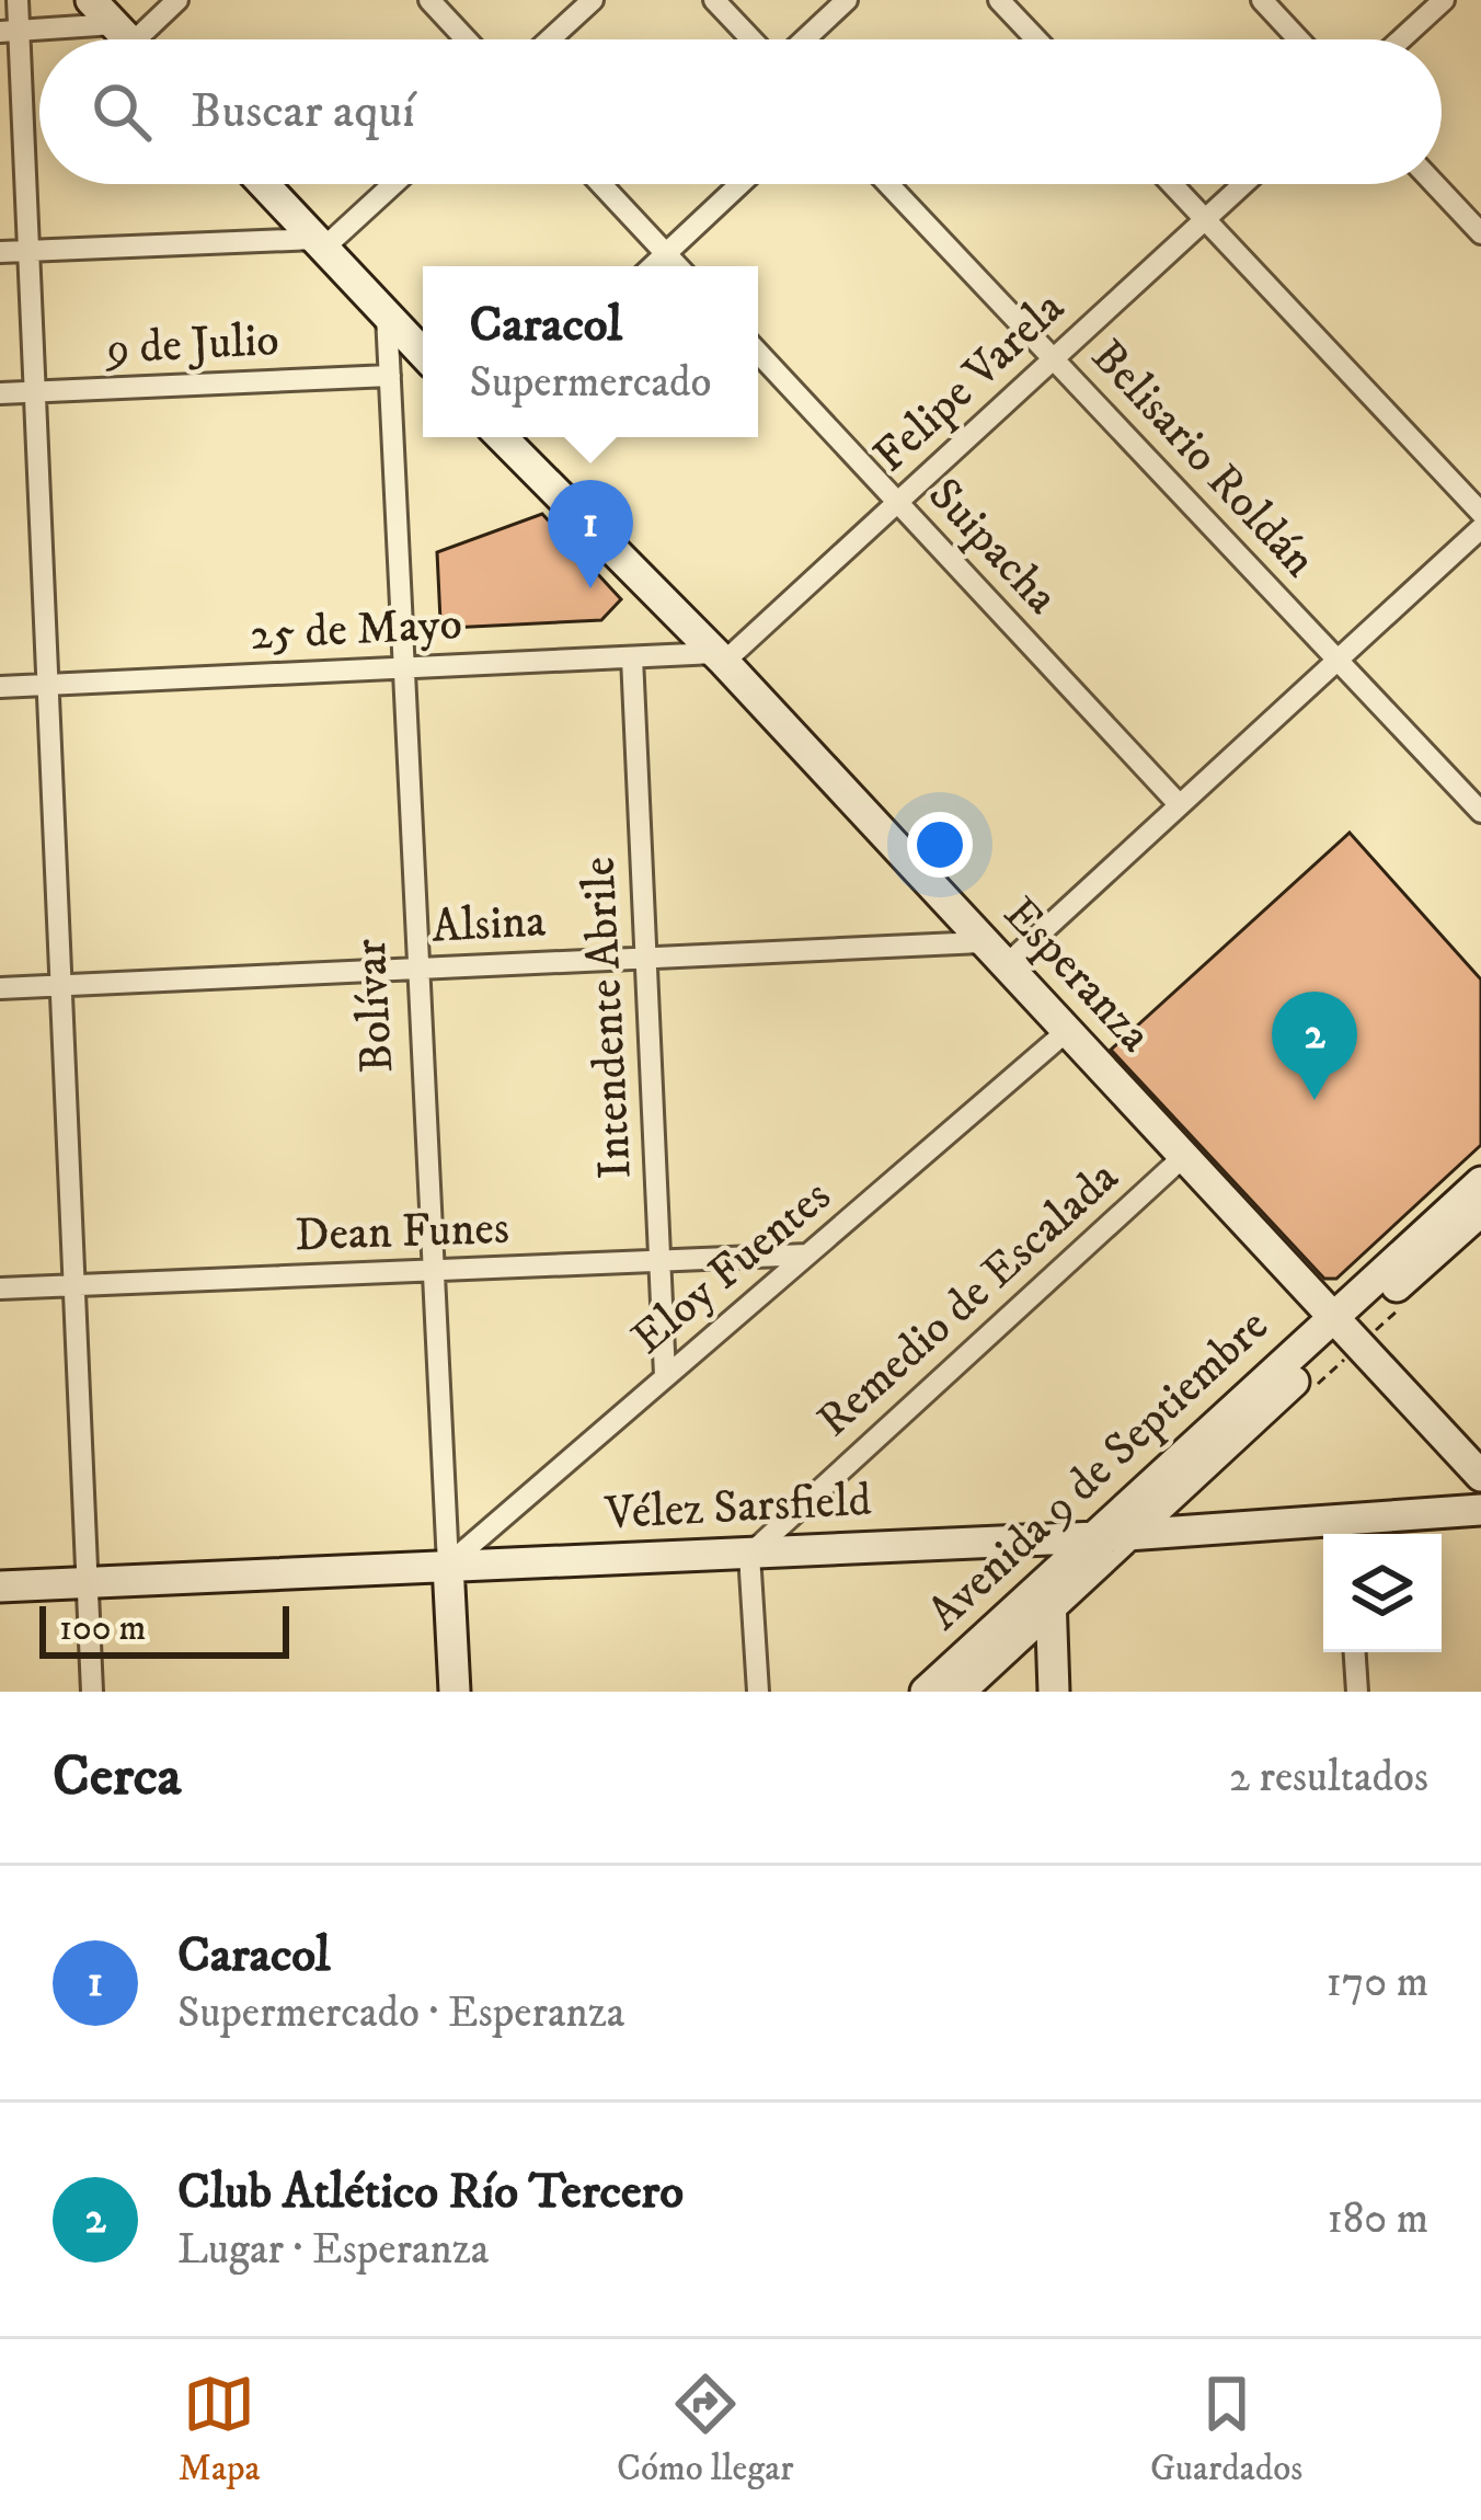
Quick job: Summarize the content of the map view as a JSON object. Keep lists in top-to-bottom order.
{
  "streets": {
    "main road": [
      "Esperanza",
      "Bolívar",
      "Avenida 9 de Septiembre",
      "Vélez Sarsfield"
    ],
    "street": [
      "9 de Julio",
      "Felipe Varela",
      "Belisario Roldán",
      "Suipacha",
      "25 de Mayo",
      "Alsina",
      "Intendente Abrile",
      "Dean Funes",
      "Eloy Fuentes",
      "Remedio de Escalada"
    ]
  },
  "crossings": [
    ["9 de Julio", "Bolívar"],
    ["Felipe Varela", "Belisario Roldán"],
    ["Felipe Varela", "Suipacha"],
    ["Felipe Varela", "25 de Mayo"],
    ["Felipe Varela", "Esperanza"],
    ["25 de Mayo", "Esperanza"],
    ["25 de Mayo", "Bolívar"],
    ["25 de Mayo", "Intendente Abrile"],
    ["Alsina", "Esperanza"],
    ["Alsina", "Bolívar"],
    ["Alsina", "Intendente Abrile"],
    ["Esperanza", "Eloy Fuentes"],
    ["Esperanza", "Remedio de Escalada"],
    ["Esperanza", "Avenida 9 de Septiembre"],
    ["Bolívar", "Dean Funes"],
    ["Bolívar", "Eloy Fuentes"],
    ["Bolívar", "Vélez Sarsfield"],
    ["Intendente Abrile", "Dean Funes"],
    ["Intendente Abrile", "Eloy Fuentes"],
    ["Dean Funes", "Eloy Fuentes"],
    ["Eloy Fuentes", "Vélez Sarsfield"],
    ["Remedio de Escalada", "Vélez Sarsfield"],
    ["Avenida 9 de Septiembre", "Vélez Sarsfield"]
  ],
  "scale_bar": "100 m",
  "page": {
    "search": "Buscar aquí",
    "popup": ["Caracol", "Supermercado"],
    "pins": ["1", "2"],
    "scale": "100 m",
    "heading": ["Cerca", "2 resultados"],
    "list": [
      {
        "mark": "1",
        "name": "Caracol",
        "note": "Supermercado · Esperanza",
        "value": "170 m"
      },
      {
        "mark": "2",
        "name": "Club Atlético Río Tercero",
        "note": "Lugar · Esperanza",
        "value": "180 m"
      }
    ],
    "nav": ["Mapa", "Cómo llegar", "Guardados"]
  }
}
